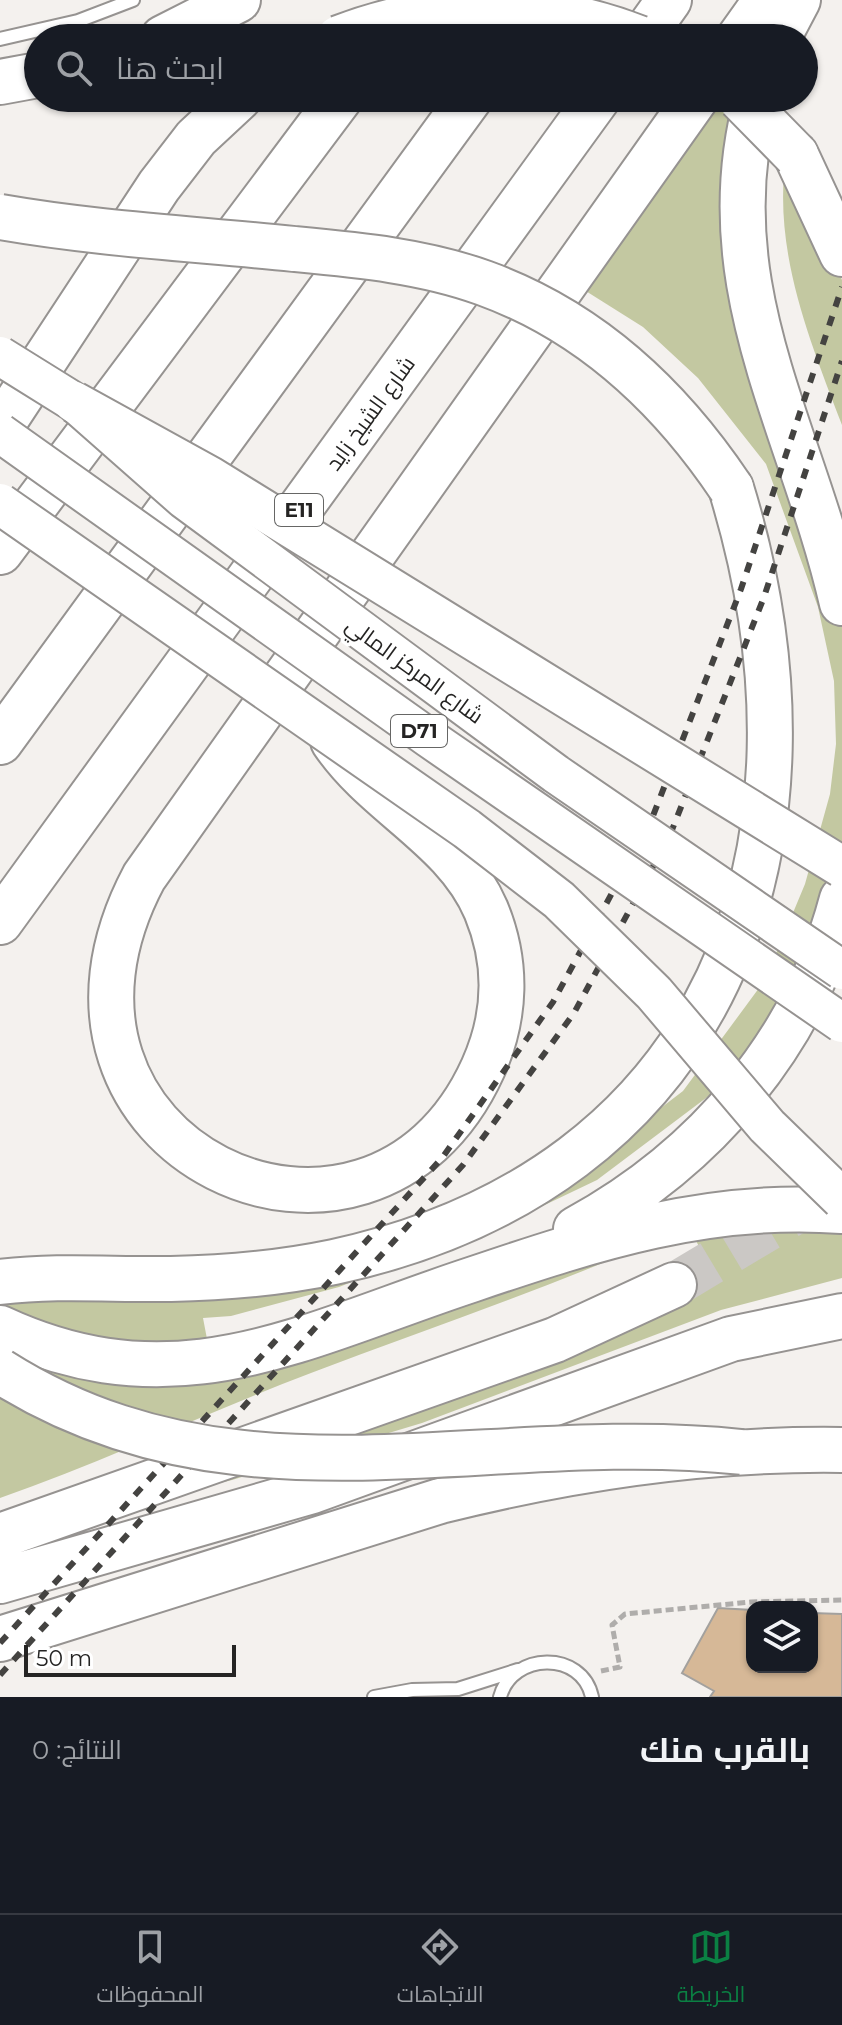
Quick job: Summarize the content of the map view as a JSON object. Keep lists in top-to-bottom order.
{
  "streets": {
    "highway": ["شارع الشيخ زايد", "E11"],
    "main road": ["شارع المركز المالي", "D71"]
  },
  "scale_bar": "50 m",
  "page": {
    "search": "ابحث هنا",
    "scale": "50 m",
    "heading": ["بالقرب منك", "النتائج: 0"],
    "nav": ["الخريطة", "الاتجاهات", "المحفوظات"]
  }
}
